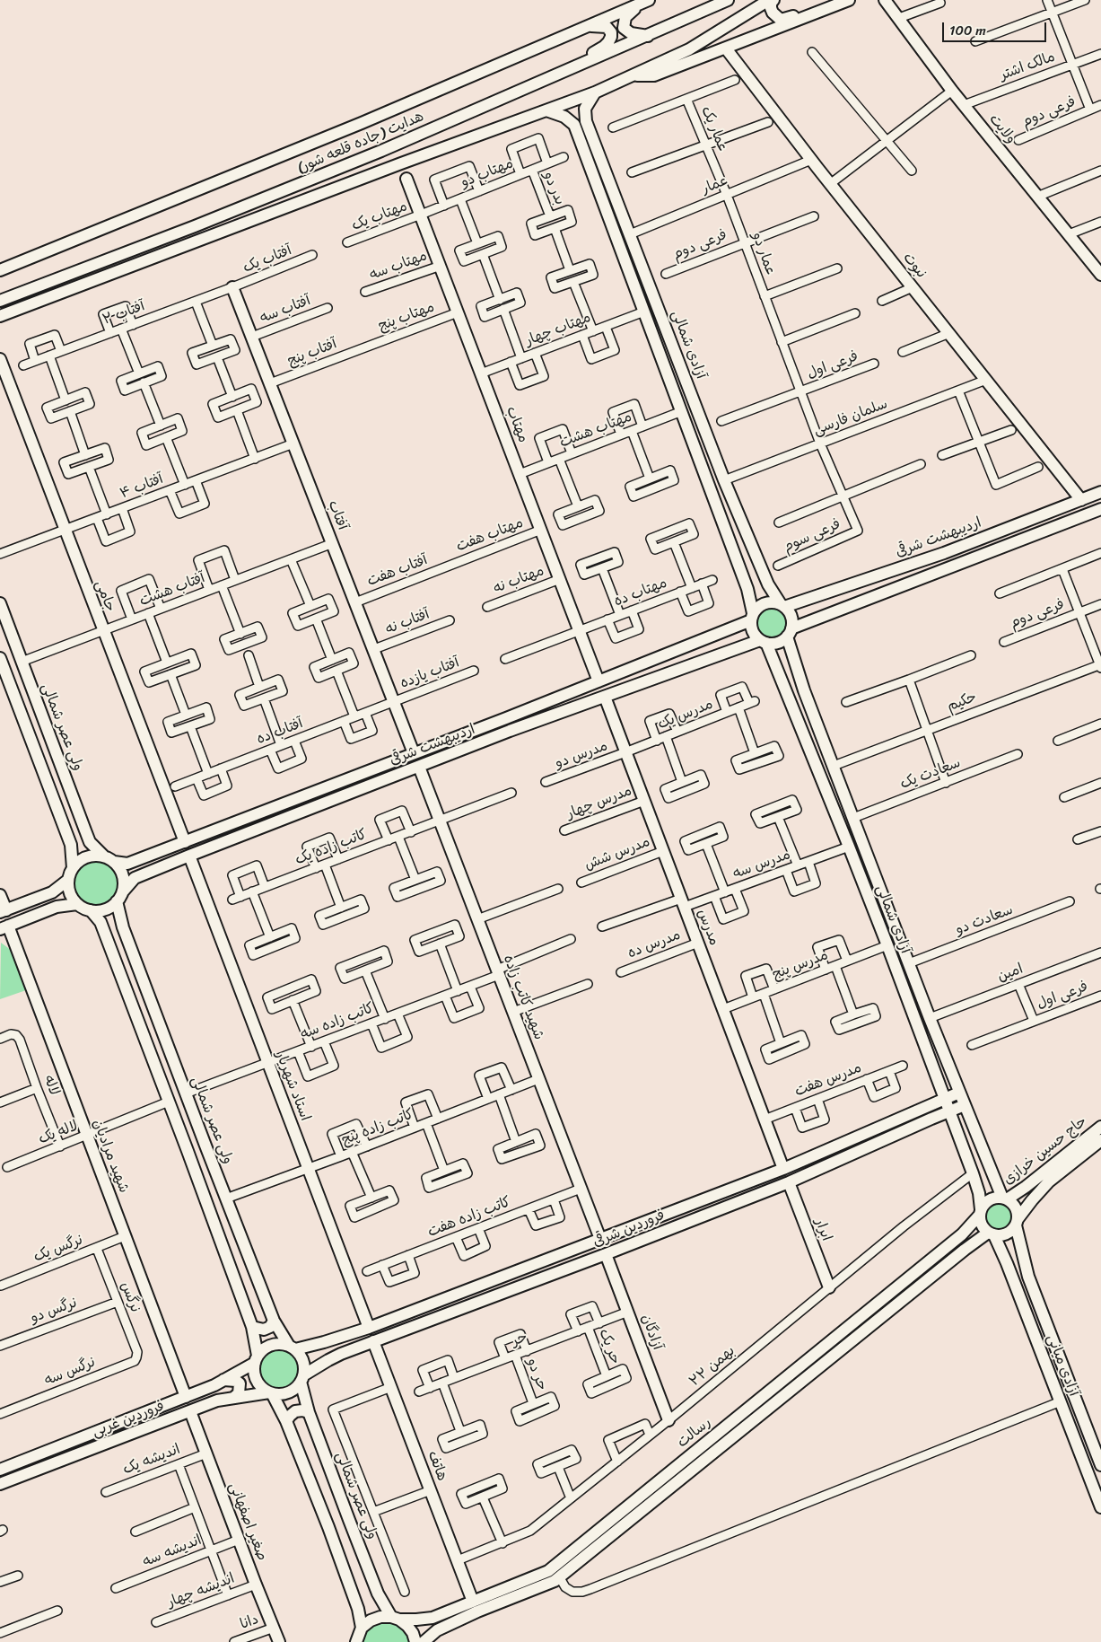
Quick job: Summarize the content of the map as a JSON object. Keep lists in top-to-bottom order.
{
  "streets": {
    "main road": [
      "ولایت",
      "هدایت (جاده قلعه شور)",
      "نبوت",
      "آزادی شمالی",
      "مهتاب",
      "آفتاب",
      "اردیبهشت شرقی",
      "جامی",
      "ولی عصر شمالی",
      "مدرس",
      "شهید کاتب زاده",
      "استاد شهریار",
      "حاج حسین خرازی",
      "شهید مرادیان",
      "فروردین شرقی",
      "ابرار",
      "آزادگان",
      "آزادی میانی",
      "فروردین غربی",
      "رسالت",
      "هاتف",
      "صغیر اصفهانی"
    ],
    "street": [
      "مالک اشتر",
      "فرعی دوم",
      "عمار یک",
      "مهتاب دو",
      "عمار",
      "بدر دو",
      "مهتاب یک",
      "عمار دو",
      "آفتاب یک",
      "مهتاب سه",
      "آفتاب سه",
      "آفتاب ۲",
      "مهتاب پنج",
      "مهتاب چهار",
      "آفتاب پنج",
      "فرعی اول",
      "سلمان فارسی",
      "مهتاب هشت",
      "آفتاب ۴",
      "مهتاب هفت",
      "فرعی سوم",
      "آفتاب هفت",
      "مهتاب نه",
      "آفتاب هشت",
      "مهتاب ده",
      "آفتاب نه",
      "آفتاب یازده",
      "حکیم",
      "مدرس یک",
      "آفتاب ده",
      "مدرس دو",
      "سعادت یک",
      "مدرس چهار",
      "کاتب زاده یک",
      "مدرس شش",
      "مدرس سه",
      "سعادت دو",
      "مدرس ده",
      "مدرس پنج",
      "امین",
      "کاتب زاده سه",
      "مدرس هفت",
      "لاله",
      "کاتب زاده پنج",
      "لاله یک",
      "کاتب زاده هفت",
      "نرگس یک",
      "نرگس",
      "نرگس دو",
      "حر",
      "حر یک",
      "۲۲ بهمن",
      "نرگس سه",
      "حر دو",
      "اندیشه یک",
      "اندیشه سه",
      "اندیشه چهار",
      "دانا"
    ]
  },
  "crossings": [
    ["مالک اشتر", "ولایت"],
    ["فرعی دوم", "عمار دو"],
    ["عمار یک", "عمار"],
    ["عمار یک", "عمار دو"],
    ["مهتاب دو", "بدر دو"],
    ["مهتاب دو", "مهتاب یک"],
    ["مهتاب دو", "مهتاب"],
    ["عمار", "عمار دو"],
    ["عمار", "نبوت"],
    ["عمار", "آزادی شمالی"],
    ["مهتاب یک", "مهتاب"],
    ["عمار دو", "فرعی اول"],
    ["عمار دو", "سلمان فارسی"],
    ["عمار دو", "فرعی سوم"],
    ["آفتاب یک", "آفتاب ۲"],
    ["آفتاب یک", "آفتاب"],
    ["مهتاب سه", "مهتاب"],
    ["نبوت", "سلمان فارسی"],
    ["نبوت", "اردیبهشت شرقی"],
    ["آفتاب سه", "آفتاب"],
    ["آفتاب ۲", "آفتاب"],
    ["مهتاب پنج", "آفتاب پنج"],
    ["مهتاب پنج", "مهتاب"],
    ["مهتاب چهار", "آزادی شمالی"],
    ["مهتاب چهار", "مهتاب"],
    ["آزادی شمالی", "سلمان فارسی"],
    ["آزادی شمالی", "مهتاب هشت"],
    ["آزادی شمالی", "اردیبهشت شرقی"],
    ["آزادی شمالی", "حکیم"],
    ["آزادی شمالی", "سعادت یک"],
    ["آزادی شمالی", "مدرس سه"],
    ["آزادی شمالی", "سعادت دو"],
    ["آزادی شمالی", "مدرس پنج"],
    ["آزادی شمالی", "امین"],
    ["آزادی شمالی", "حاج حسین خرازی"],
    ["آزادی شمالی", "فروردین شرقی"],
    ["آزادی شمالی", "آزادی میانی"],
    ["آزادی شمالی", "۲۲ بهمن"],
    ["آزادی شمالی", "رسالت"],
    ["آفتاب پنج", "آفتاب"],
    ["مهتاب", "مهتاب هشت"],
    ["مهتاب", "مهتاب هفت"],
    ["مهتاب", "اردیبهشت شرقی"],
    ["مهتاب", "مهتاب نه"],
    ["مهتاب", "مهتاب ده"],
    ["آفتاب ۴", "آفتاب"],
    ["آفتاب ۴", "جامی"],
    ["آفتاب", "اردیبهشت شرقی"],
    ["آفتاب", "آفتاب هفت"],
    ["آفتاب", "آفتاب هشت"],
    ["آفتاب", "آفتاب نه"],
    ["آفتاب", "آفتاب یازده"],
    ["آفتاب", "آفتاب ده"],
    ["مهتاب هفت", "آفتاب هفت"],
    ["اردیبهشت شرقی", "جامی"],
    ["اردیبهشت شرقی", "ولی عصر شمالی"],
    ["اردیبهشت شرقی", "مدرس"],
    ["اردیبهشت شرقی", "شهید کاتب زاده"],
    ["اردیبهشت شرقی", "استاد شهریار"],
    ["آفتاب هشت", "جامی"],
    ["آفتاب هشت", "ولی عصر شمالی"],
    ["آفتاب یازده", "آفتاب ده"],
    ["مدرس یک", "مدرس دو"],
    ["مدرس یک", "مدرس"],
    ["ولی عصر شمالی", "کاتب زاده سه"],
    ["ولی عصر شمالی", "کاتب زاده پنج"],
    ["ولی عصر شمالی", "فروردین شرقی"],
    ["ولی عصر شمالی", "فروردین غربی"],
    ["ولی عصر شمالی", "رسالت"],
    ["مدرس دو", "مدرس"],
    ["مدرس چهار", "مدرس"],
    ["کاتب زاده یک", "شهید کاتب زاده"],
    ["مدرس شش", "مدرس"],
    ["مدرس سه", "مدرس"],
    ["مدرس", "مدرس ده"],
    ["مدرس", "مدرس پنج"],
    ["مدرس", "مدرس هفت"],
    ["مدرس", "فروردین شرقی"],
    ["شهید کاتب زاده", "کاتب زاده سه"],
    ["شهید کاتب زاده", "کاتب زاده پنج"],
    ["شهید کاتب زاده", "کاتب زاده هفت"],
    ["شهید کاتب زاده", "فروردین شرقی"],
    ["کاتب زاده سه", "استاد شهریار"],
    ["لاله", "لاله یک"],
    ["استاد شهریار", "کاتب زاده پنج"],
    ["استاد شهریار", "فروردین شرقی"],
    ["لاله یک", "شهید مرادیان"],
    ["حاج حسین خرازی", "آزادی میانی"],
    ["حاج حسین خرازی", "رسالت"],
    ["شهید مرادیان", "نرگس یک"],
    ["شهید مرادیان", "فروردین غربی"],
    ["فروردین شرقی", "ابرار"],
    ["فروردین شرقی", "آزادگان"],
    ["فروردین شرقی", "فروردین غربی"],
    ["فروردین شرقی", "هاتف"],
    ["ابرار", "۲۲ بهمن"],
    ["نرگس یک", "نرگس"],
    ["نرگس", "نرگس دو"],
    ["نرگس", "نرگس سه"],
    ["آزادگان", "حر"],
    ["آزادگان", "۲۲ بهمن"],
    ["حر", "حر یک"],
    ["حر", "حر دو"],
    ["آزادی میانی", "رسالت"],
    ["۲۲ بهمن", "هاتف"],
    ["فروردین غربی", "صغیر اصفهانی"],
    ["رسالت", "هاتف"],
    ["اندیشه یک", "صغیر اصفهانی"],
    ["صغیر اصفهانی", "اندیشه سه"],
    ["صغیر اصفهانی", "اندیشه چهار"],
    ["صغیر اصفهانی", "دانا"]
  ],
  "scale_bar": "100 m"
}
